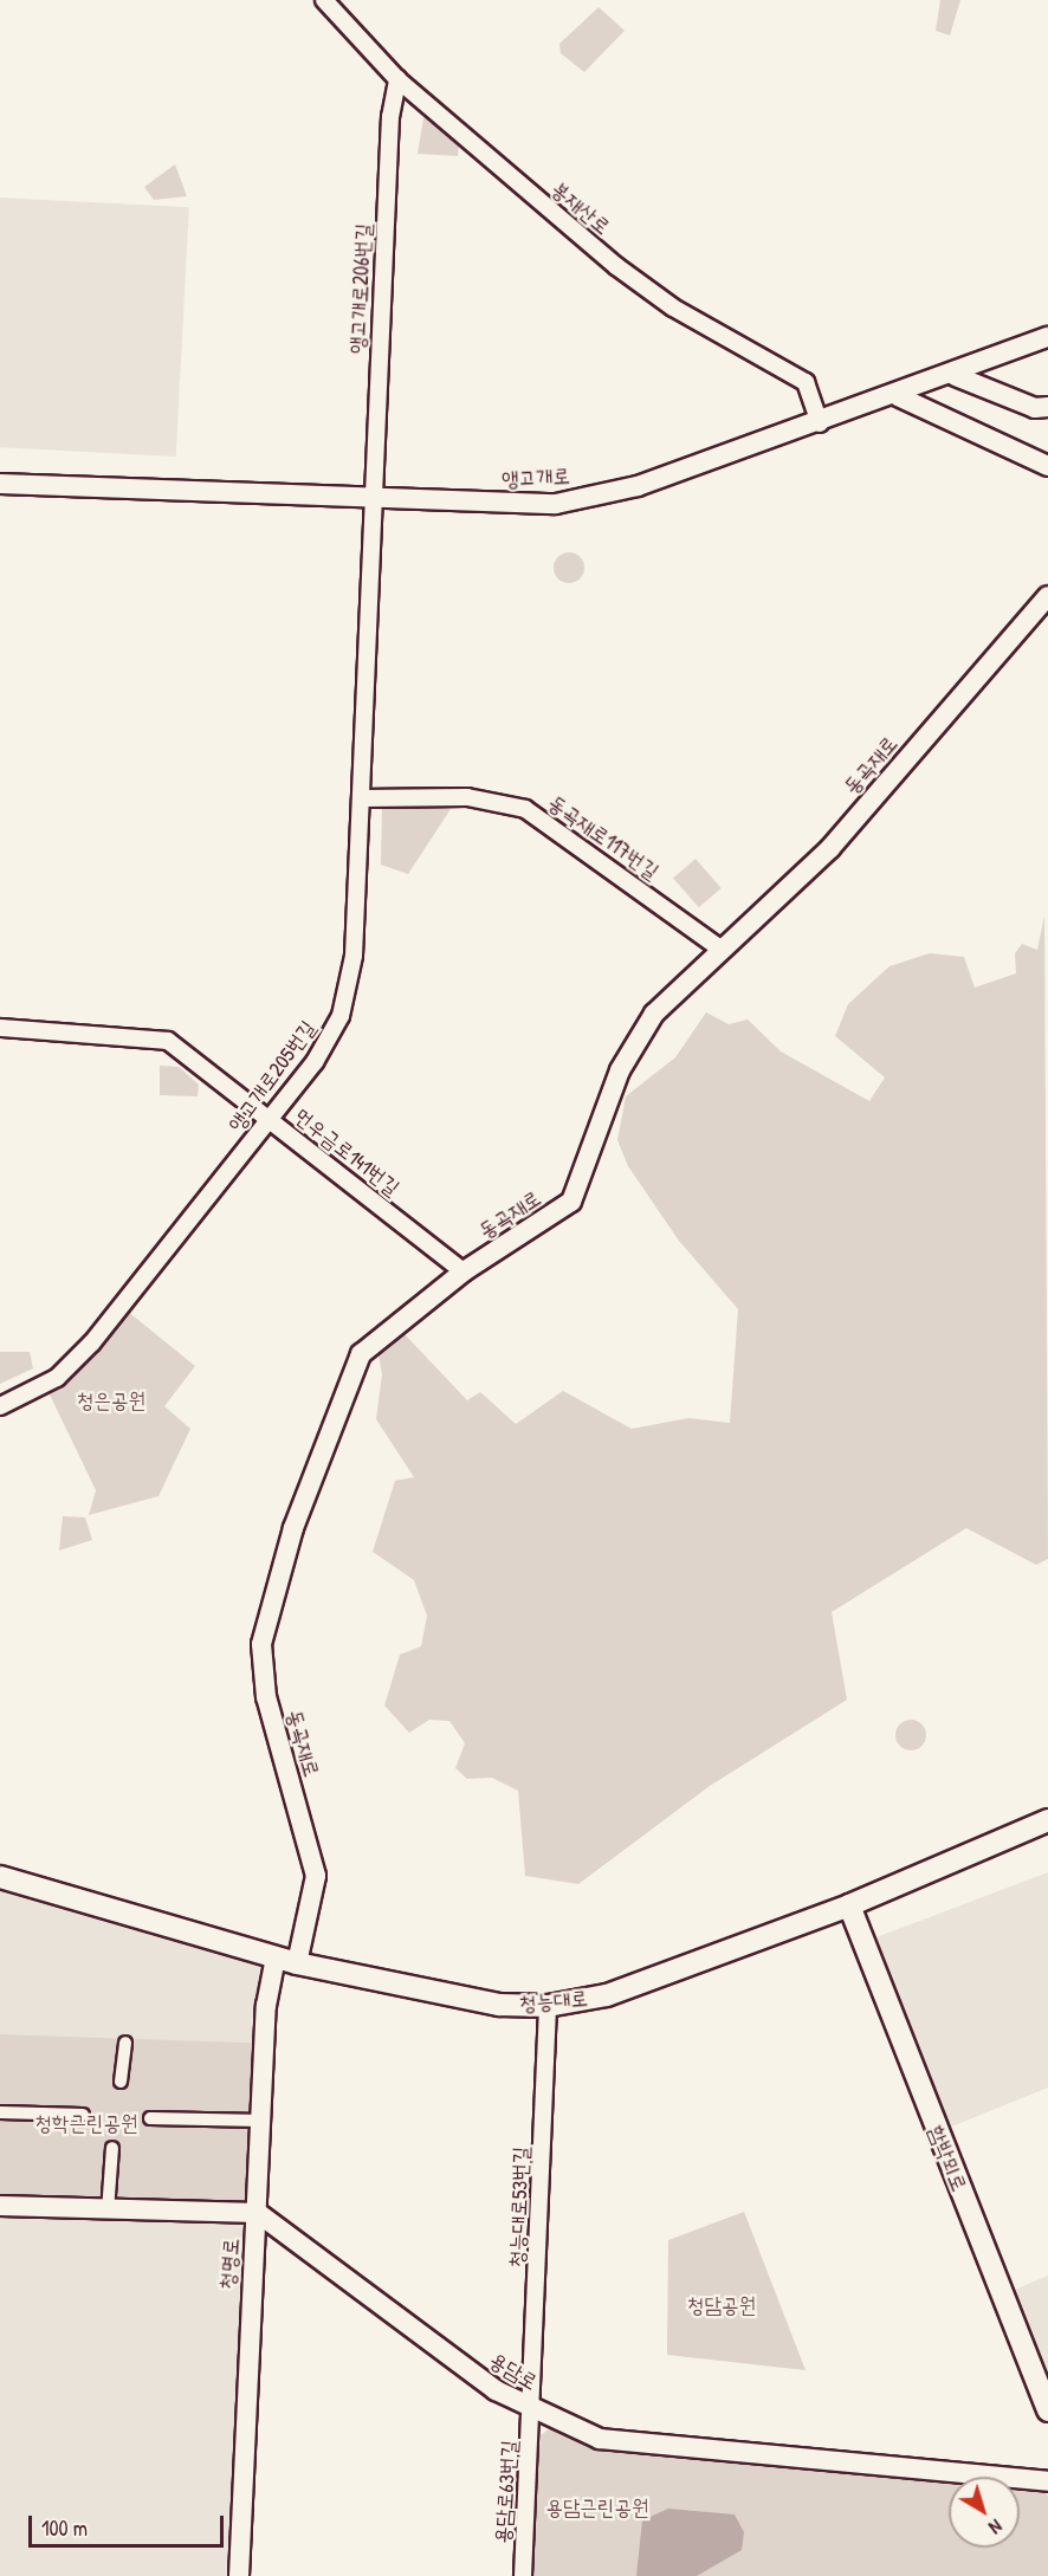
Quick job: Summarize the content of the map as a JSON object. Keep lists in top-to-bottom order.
{
  "streets": {
    "main road": ["청능대로", "함박뫼로"],
    "street": [
      "봉재산로",
      "앵고개로206번길",
      "앵고개로",
      "동곡재로",
      "동곡재로117번길",
      "앵고개로205번길",
      "먼우금로141번길",
      "청능대로53번길",
      "청명로",
      "용담로",
      "용담로63번길"
    ]
  },
  "crossings": [
    ["봉재산로", "앵고개로206번길"],
    ["봉재산로", "앵고개로"],
    ["앵고개로206번길", "앵고개로"],
    ["앵고개로206번길", "앵고개로205번길"],
    ["앵고개로", "앵고개로205번길"],
    ["동곡재로", "동곡재로117번길"],
    ["동곡재로", "먼우금로141번길"],
    ["동곡재로", "청능대로"],
    ["동곡재로117번길", "앵고개로205번길"],
    ["앵고개로205번길", "먼우금로141번길"],
    ["청능대로", "함박뫼로"],
    ["청능대로", "청능대로53번길"],
    ["청능대로", "청명로"],
    ["청능대로53번길", "용담로"],
    ["청능대로53번길", "용담로63번길"],
    ["청명로", "용담로"],
    ["용담로", "용담로63번길"]
  ],
  "parks": [
    "청은공원",
    "청학근린공원",
    "청담공원",
    "용담근린공원"
  ],
  "scale_bar": "100 m",
  "north": "bottom right"
}
